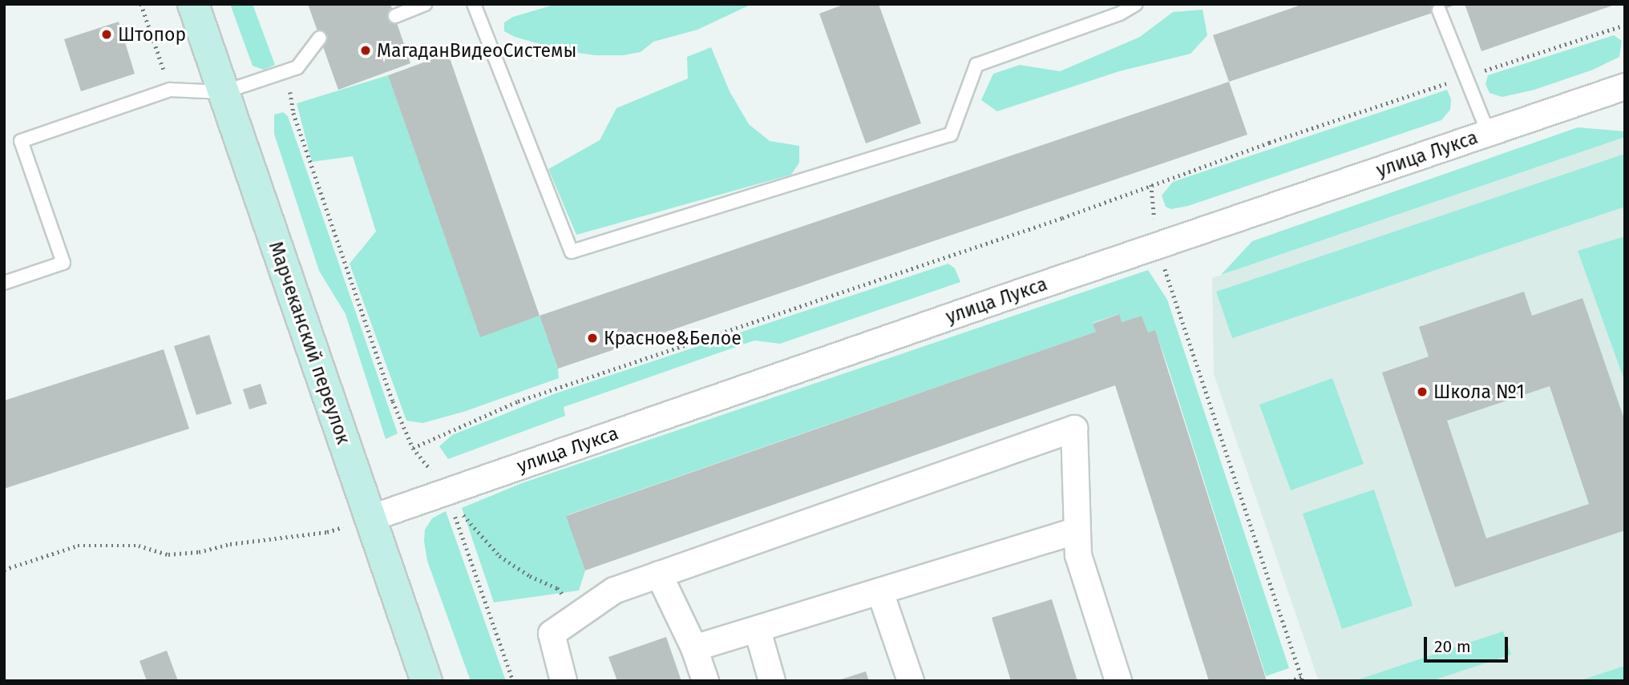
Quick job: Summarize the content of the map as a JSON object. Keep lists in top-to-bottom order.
{
  "streets": {
    "main road": ["Марчеканский переулок"],
    "street": ["улица Лукса"]
  },
  "crossings": [
    ["улица Лукса", "Марчеканский переулок"]
  ],
  "places": [
    "Штопор",
    "МагаданВидеоСистемы",
    "Красное&Белое",
    "Школа №1"
  ],
  "scale_bar": "20 m"
}
